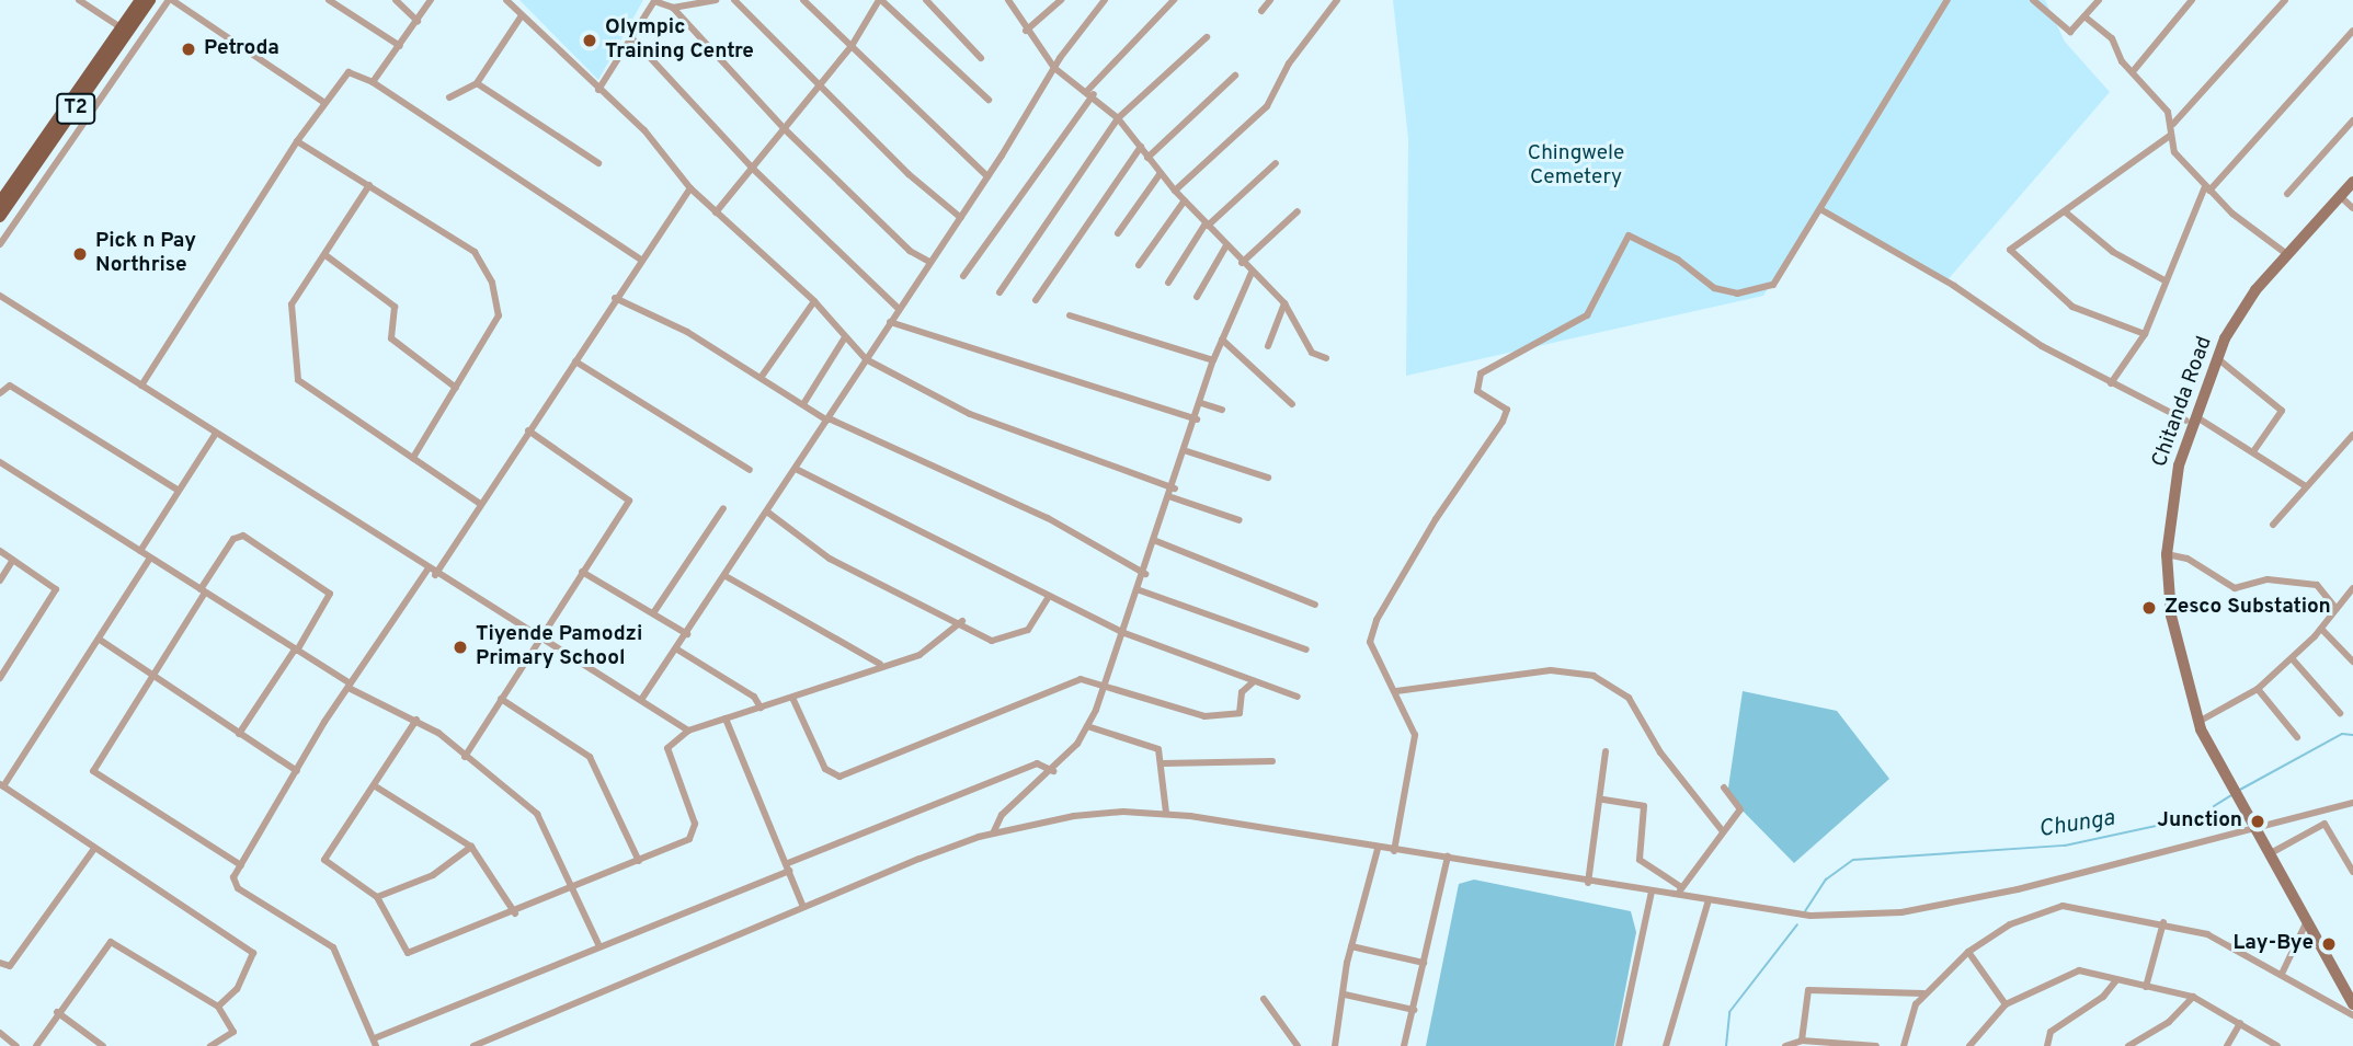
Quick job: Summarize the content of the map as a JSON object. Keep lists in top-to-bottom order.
{
  "streets": {
    "main road": ["T2"],
    "street": ["Chitanda Road"]
  },
  "water": ["Chunga"],
  "parks": ["Chingwele Cemetery"],
  "places": [
    "Olympic Training Centre",
    "Petroda",
    "Pick n Pay Northrise",
    "Zesco Substation",
    "Tiyende Pamodzi Primary School",
    "Junction",
    "Lay-Bye"
  ]
}
